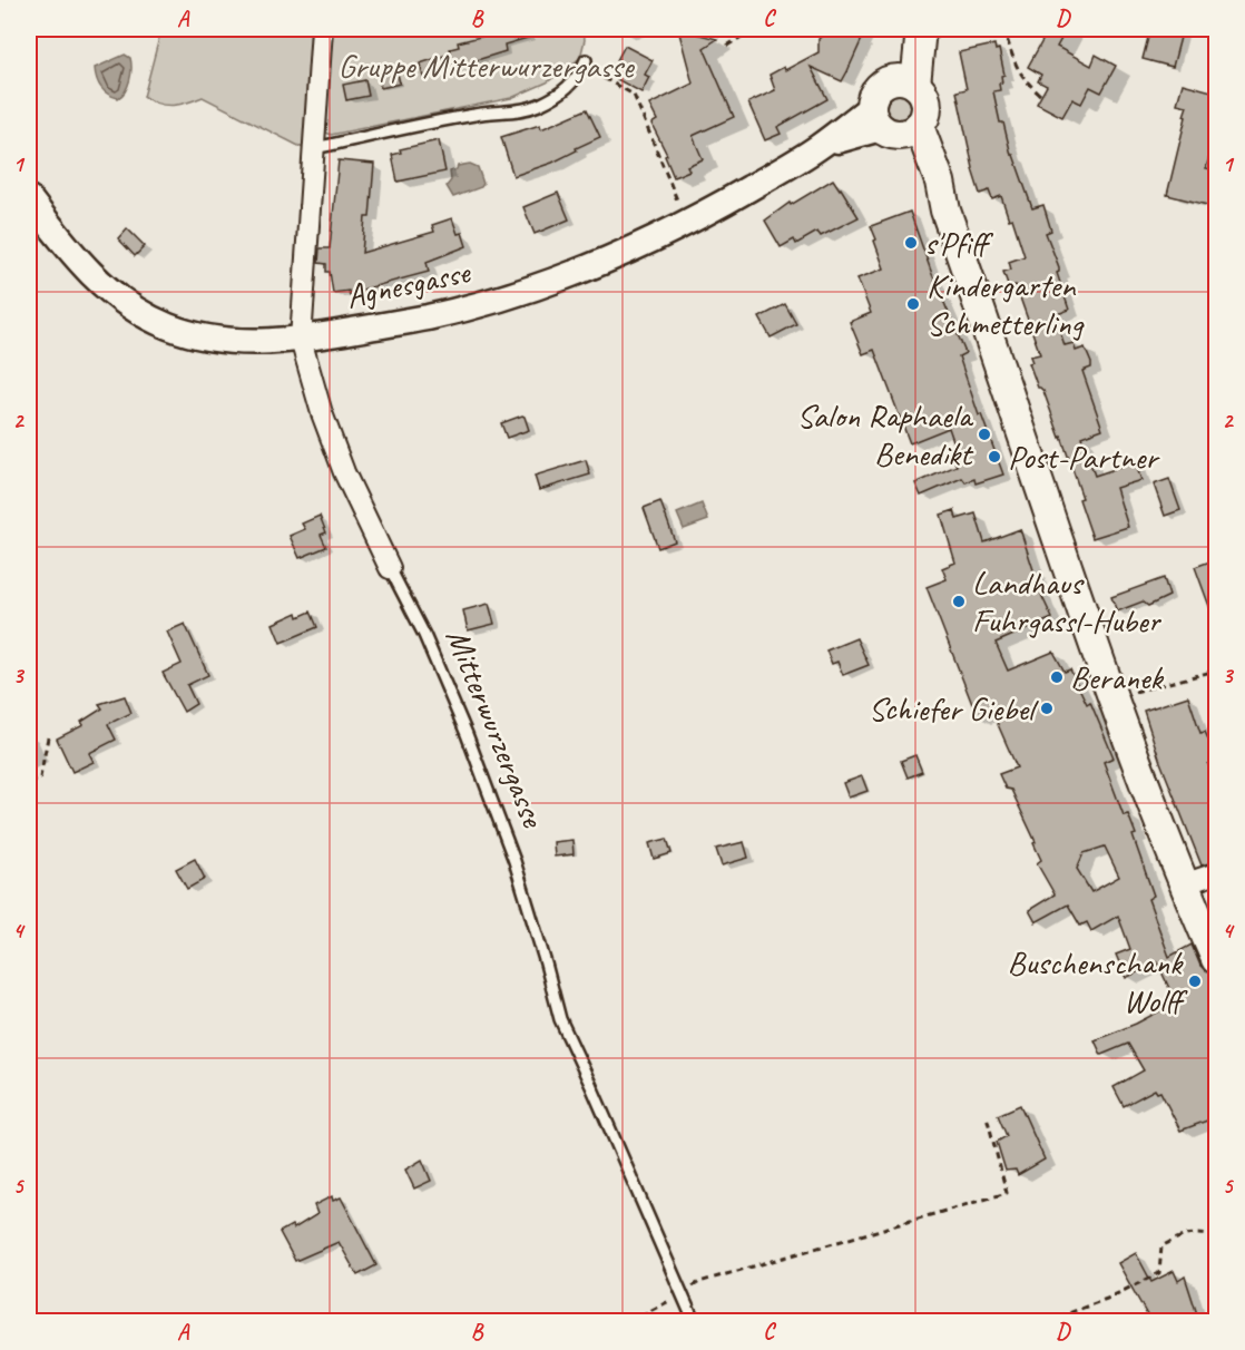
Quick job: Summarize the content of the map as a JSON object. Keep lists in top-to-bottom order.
{
  "streets": {
    "street": ["Agnesgasse", "Mitterwurzergasse"]
  },
  "crossings": [
    ["Agnesgasse", "Mitterwurzergasse"]
  ],
  "parks": ["Gruppe Mitterwurzergasse"],
  "places": [
    "s'Pfiff",
    "Kindergarten Schmetterling",
    "Salon Raphaela Benedikt",
    "Post-Partner",
    "Landhaus Fuhrgassl-Huber",
    "Beranek",
    "Schiefer Giebel",
    "Buschenschank Wolff"
  ],
  "grid": {
    "columns": [
      "A",
      "B",
      "C",
      "D"
    ],
    "rows": [
      "1",
      "2",
      "3",
      "4",
      "5"
    ]
  }
}
